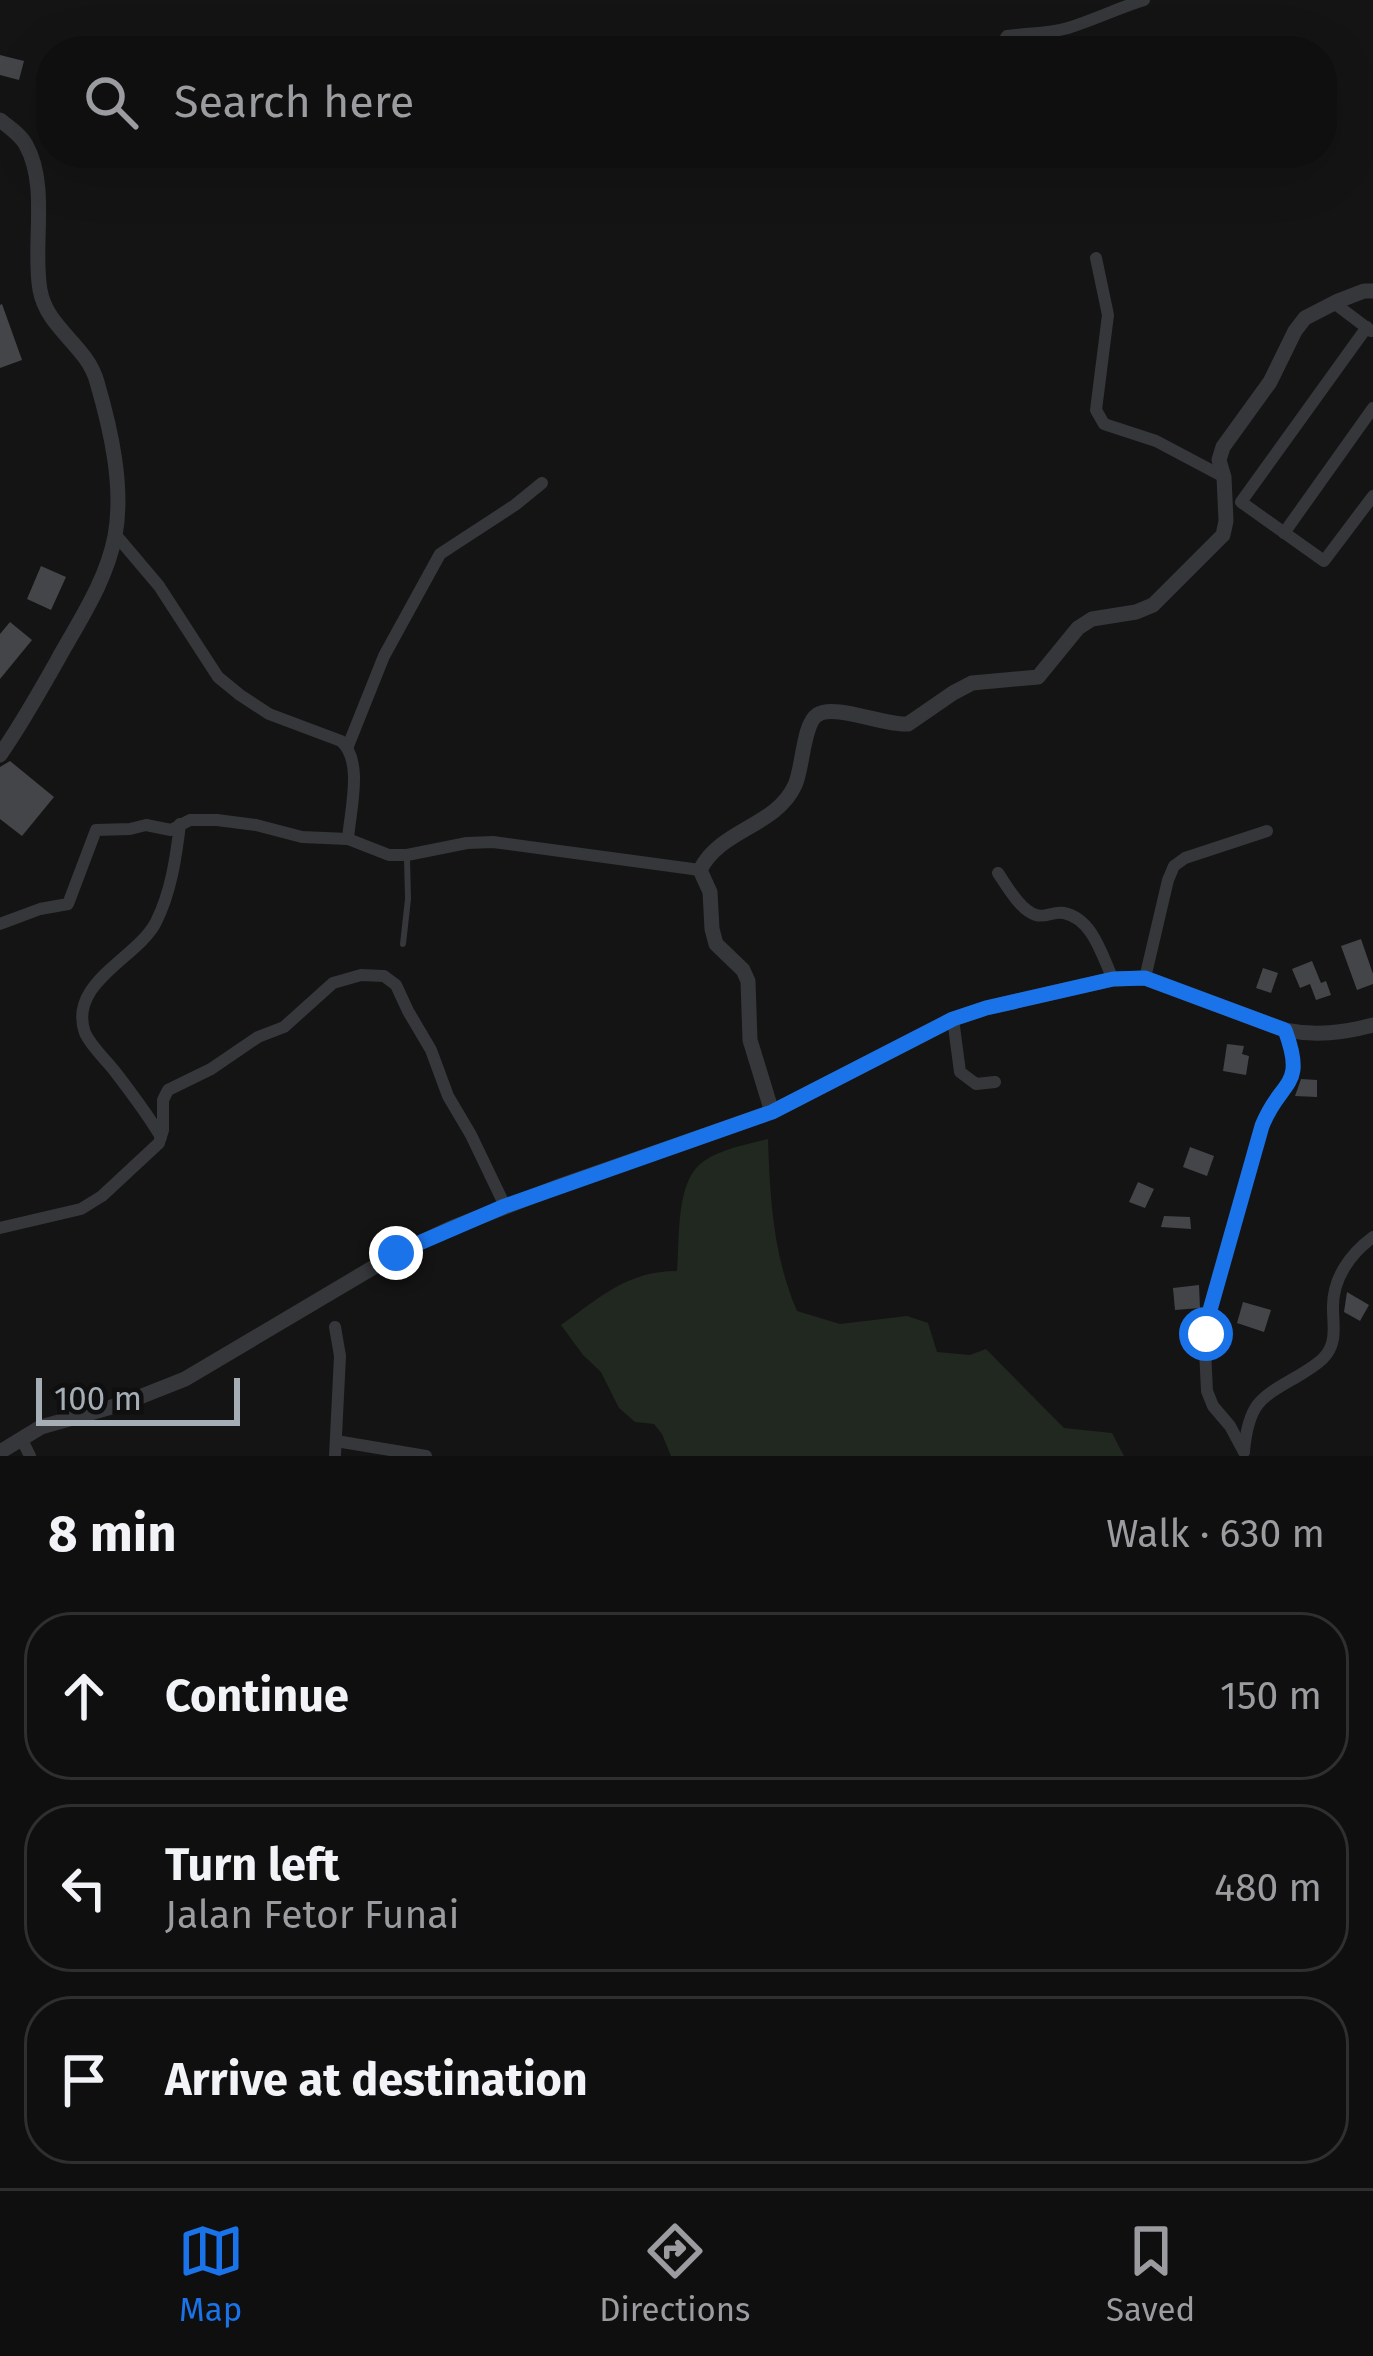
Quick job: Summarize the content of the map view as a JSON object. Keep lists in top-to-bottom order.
{
  "scale_bar": "100 m",
  "page": {
    "search": "Search here",
    "scale": "100 m",
    "heading": ["8 min", "Walk · 630 m"],
    "list": [
      ["Continue", "150 m"],
      ["Turn left", "Jalan Fetor Funai", "480 m"],
      "Arrive at destination"
    ],
    "nav": ["Map", "Directions", "Saved"]
  }
}
